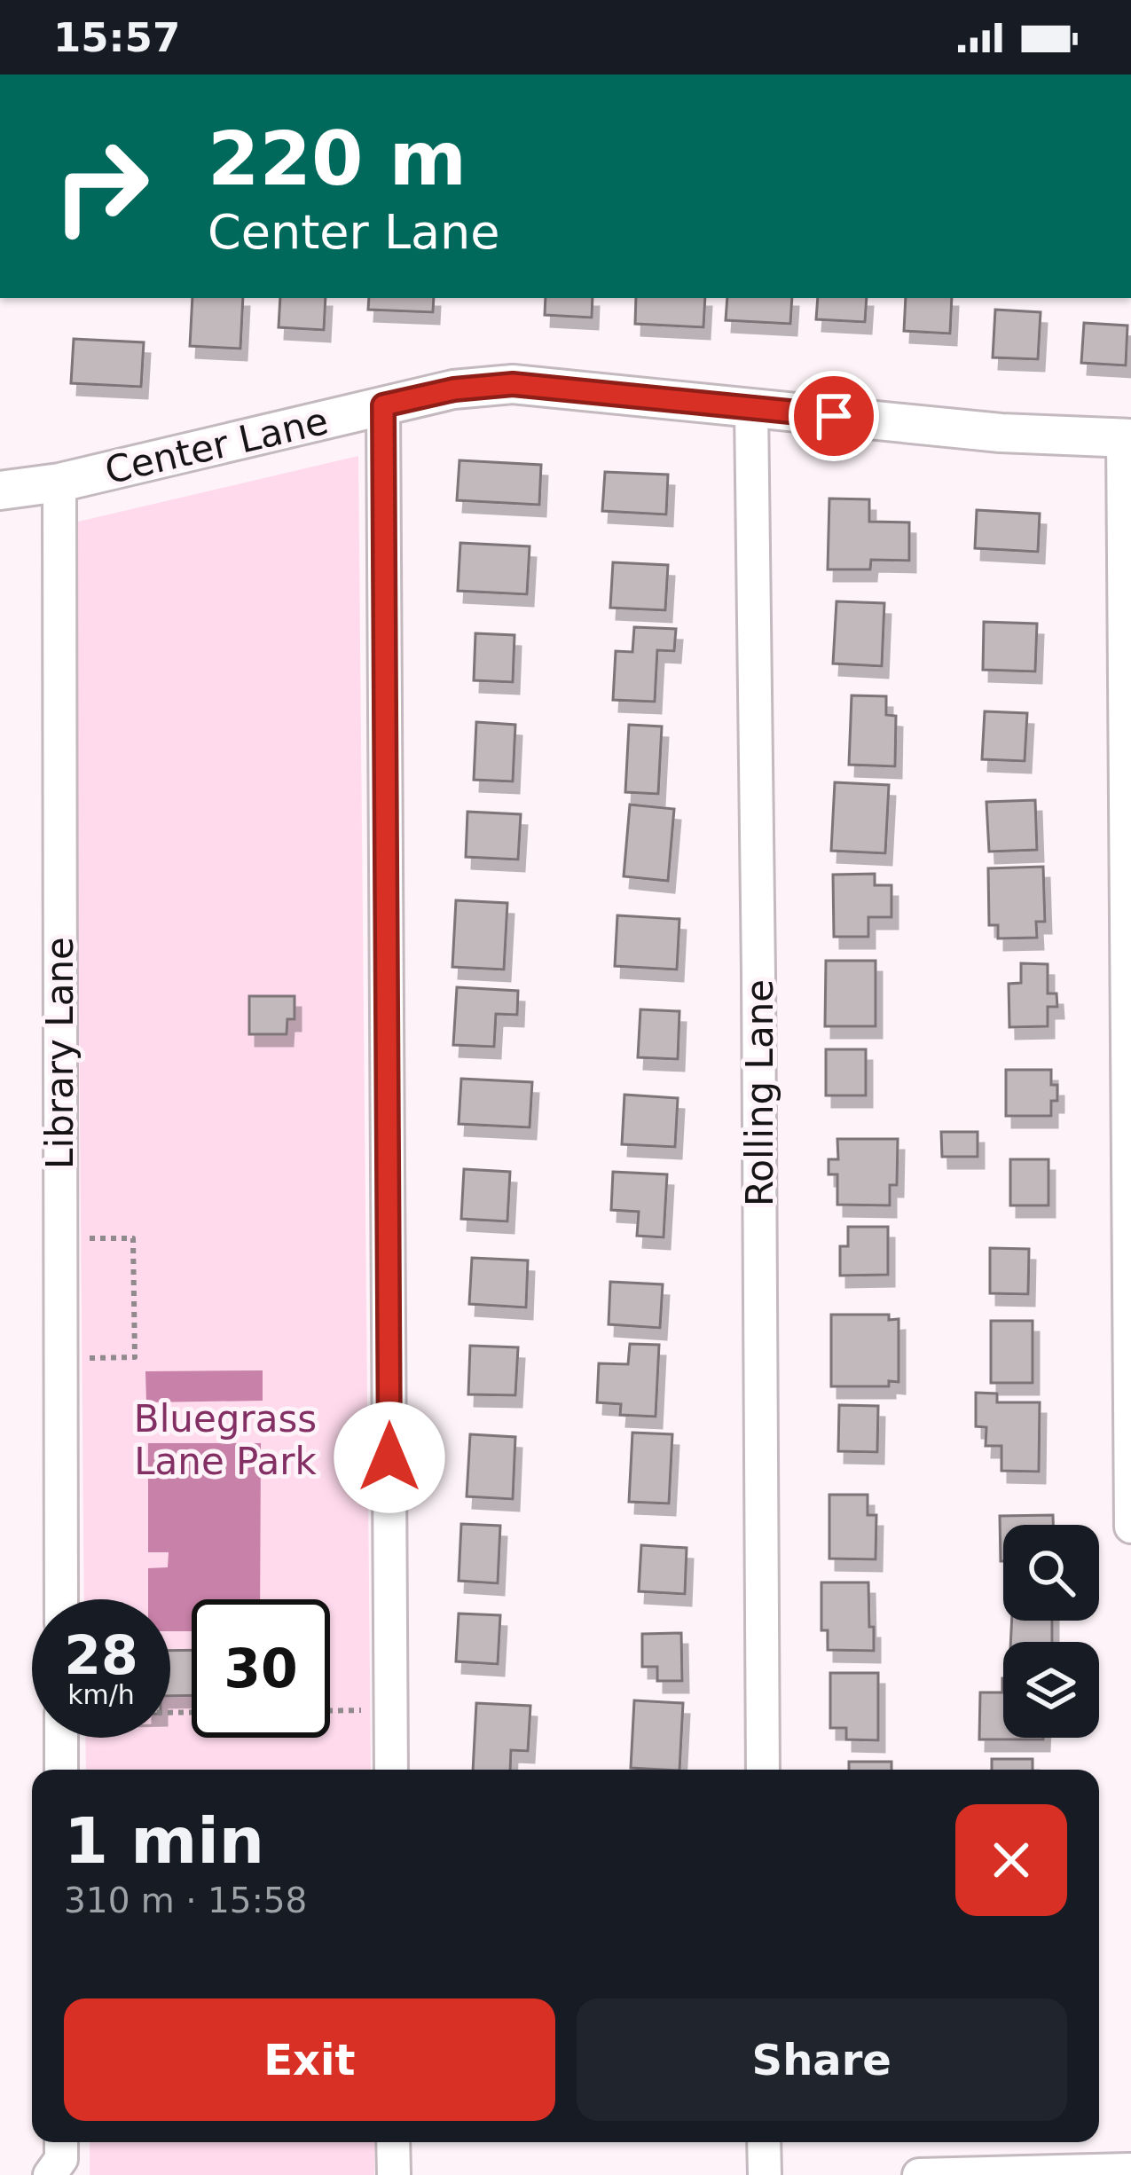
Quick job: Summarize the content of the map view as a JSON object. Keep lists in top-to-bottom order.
{
  "streets": {
    "street": ["Center Lane", "Library Lane", "Rolling Lane"]
  },
  "crossings": [
    ["Center Lane", "Library Lane"],
    ["Center Lane", "Rolling Lane"]
  ],
  "parks": ["Bluegrass Lane Park"],
  "page": {
    "status": "15:57",
    "turn": ["220 m", "Center Lane"],
    "speed": "28 km/h",
    "limit": "30",
    "heading": ["1 min", "310 m · 15:58"],
    "buttons": ["Exit", "Share"]
  }
}
